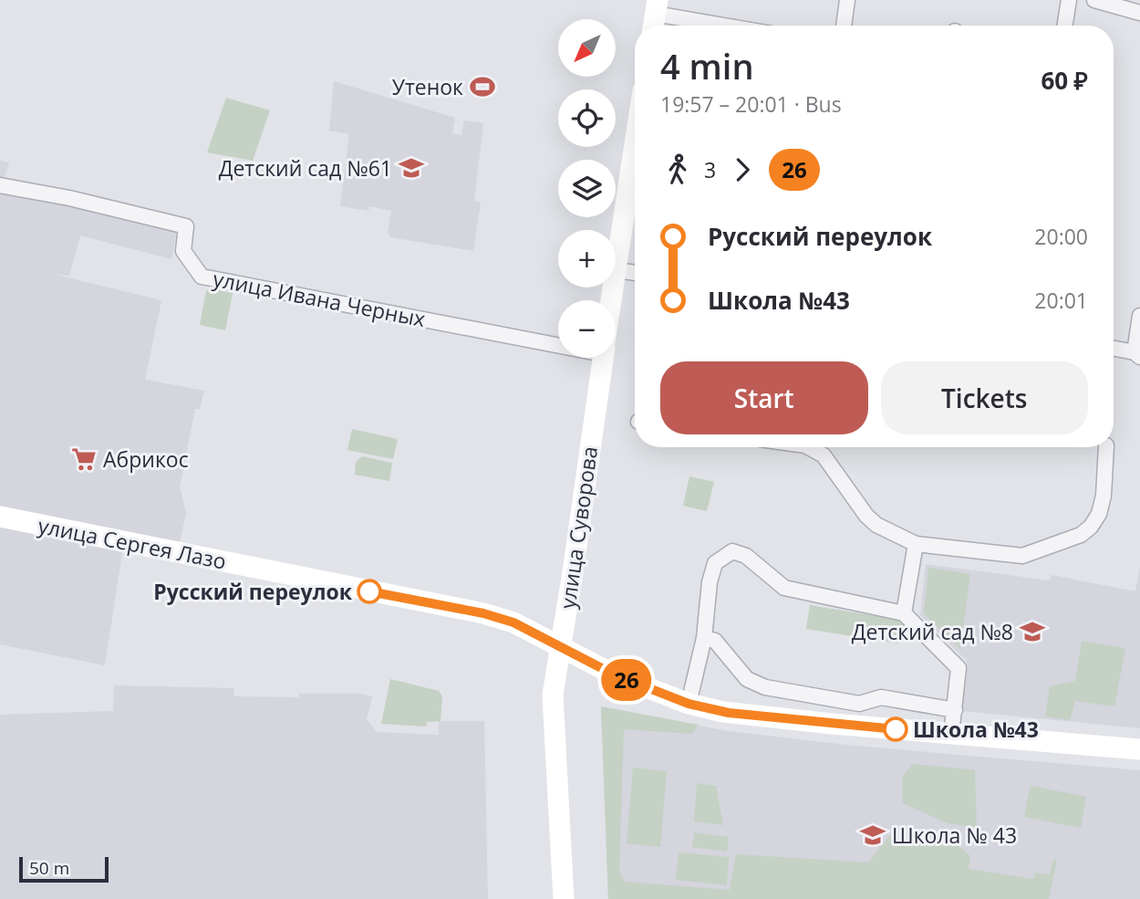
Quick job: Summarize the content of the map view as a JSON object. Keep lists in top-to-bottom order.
{
  "streets": {
    "street": ["улица Ивана Черных", "улица Суворова", "улица Сергея Лазо"]
  },
  "crossings": [
    ["улица Суворова", "улица Сергея Лазо"]
  ],
  "places": {
    "sports": ["Утенок"],
    "school or university": ["Детский сад №61", "Детский сад №8", "Школа № 43"],
    "supermarket": ["Абрикос"],
    "other": ["Русский переулок", "Школа №43"]
  },
  "lines": ["bus line 26"],
  "scale_bar": "50 m",
  "north": "bottom left",
  "page": {
    "on_map": "26",
    "map_buttons": ["+", "−"],
    "heading": ["4 min", "19:57 – 20:01 · Bus", "60 ₽"],
    "legs": ["3", "26"],
    "list": [
      {
        "name": "Русский переулок",
        "value": "20:00"
      },
      {
        "name": "Школа №43",
        "value": "20:01"
      }
    ],
    "buttons": ["Start", "Tickets"],
    "scale": "50 m"
  }
}
